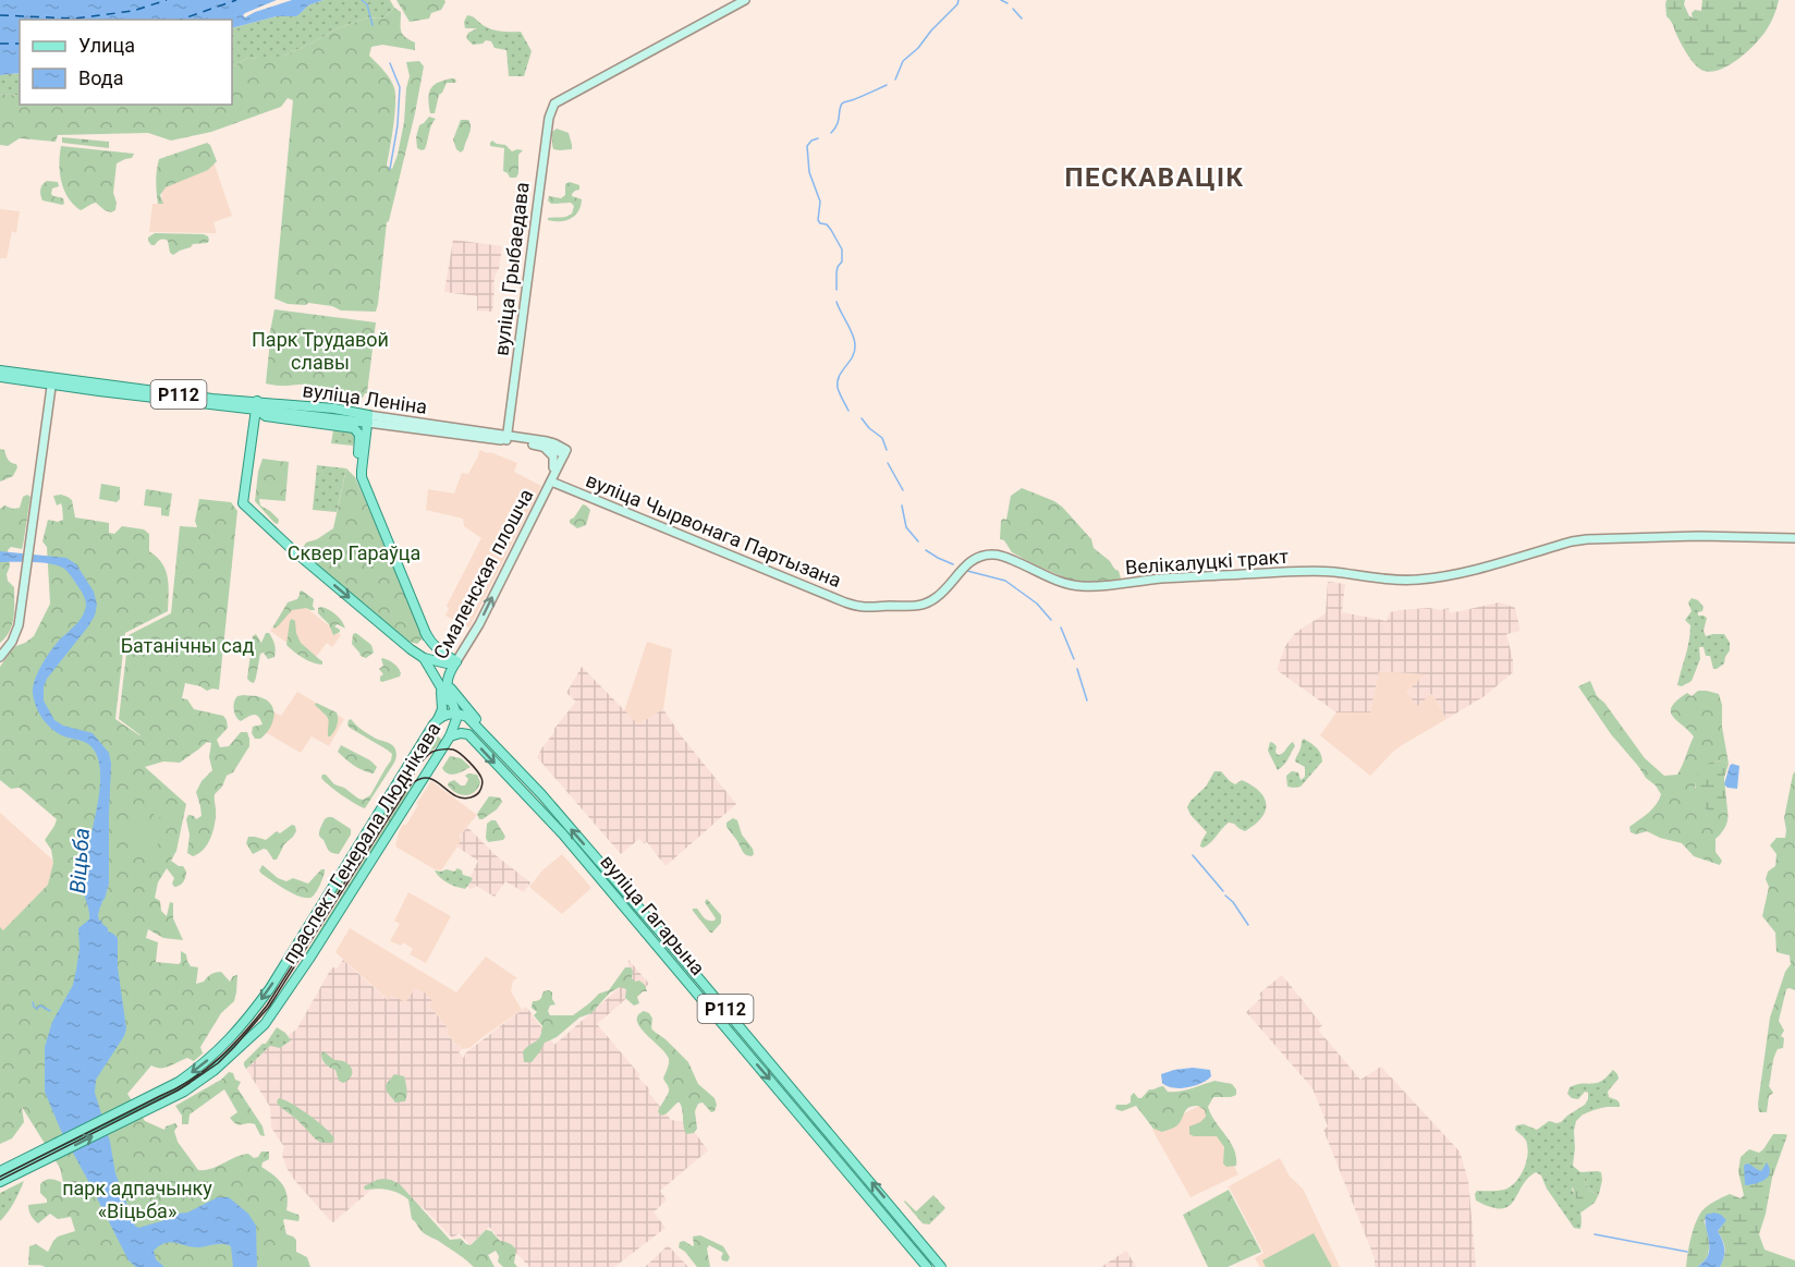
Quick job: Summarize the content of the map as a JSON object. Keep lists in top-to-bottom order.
{
  "streets": {
    "main road": [
      "Р112",
      "вуліца Леніна",
      "Смаленская плошча",
      "праспект Генерала Люднікава",
      "вуліца Гагарына"
    ],
    "street": ["вуліца Грыбаедава", "вуліца Чырвонага Партызана", "Велікалуцкі тракт"]
  },
  "crossings": [
    ["вуліца Грыбаедава", "вуліца Леніна"],
    ["Р112", "вуліца Леніна"],
    ["Р112", "Смаленская плошча"],
    ["Р112", "вуліца Гагарына"],
    ["вуліца Леніна", "Смаленская плошча"],
    ["вуліца Чырвонага Партызана", "Велікалуцкі тракт"],
    ["вуліца Чырвонага Партызана", "Смаленская плошча"],
    ["Смаленская плошча", "вуліца Гагарына"],
    ["праспект Генерала Люднікава", "вуліца Гагарына"]
  ],
  "one_way": ["Смаленская плошча"],
  "districts": ["ПЕСКАВАЦІК"],
  "water": ["Віцьба"],
  "parks": [
    "Парк Трудавой славы",
    "Сквер Гараўца",
    "Батанічны сад",
    "парк адпачынку «Віцьба»"
  ],
  "legend": ["Улица", "Вода"]
}
